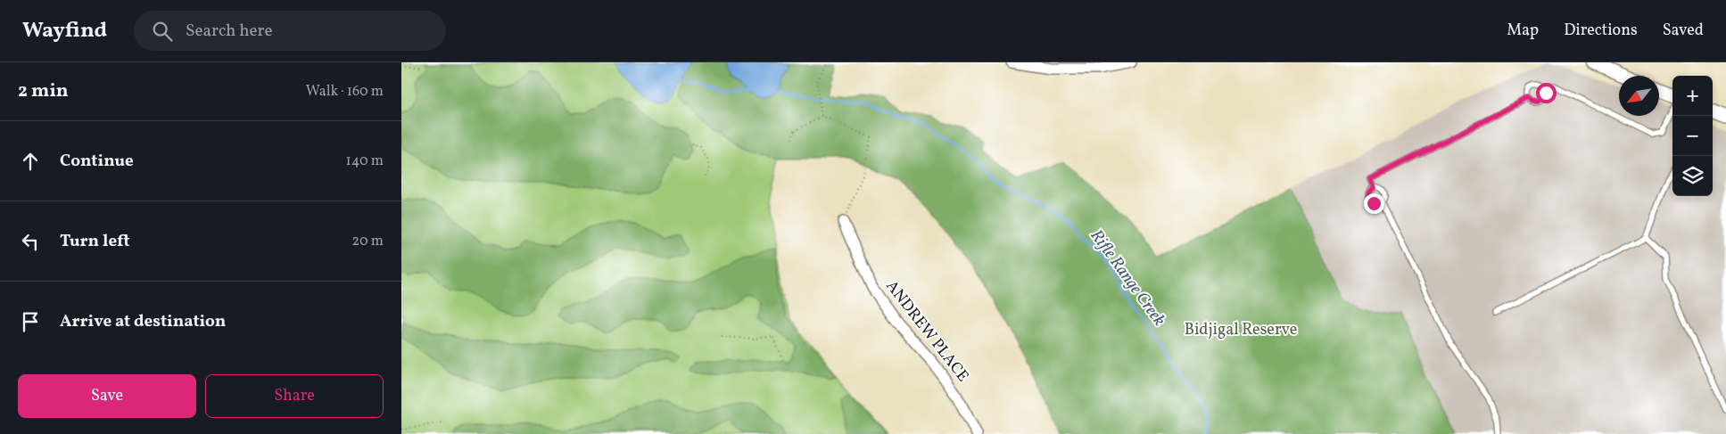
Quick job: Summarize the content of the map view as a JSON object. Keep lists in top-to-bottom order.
{
  "streets": {
    "street": ["ANDREW PLACE"]
  },
  "water": ["Rifle Range Creek"],
  "parks": ["Bidjigal Reserve"],
  "north": "bottom left",
  "page": {
    "header": "Wayfind",
    "search": "Search here",
    "nav": ["Map", "Directions", "Saved"],
    "heading": ["2 min", "Walk · 160 m"],
    "map_buttons": ["+", "−"],
    "list": [
      ["Continue", "140 m"],
      ["Turn left", "20 m"],
      "Arrive at destination"
    ],
    "buttons": ["Save", "Share"]
  }
}
